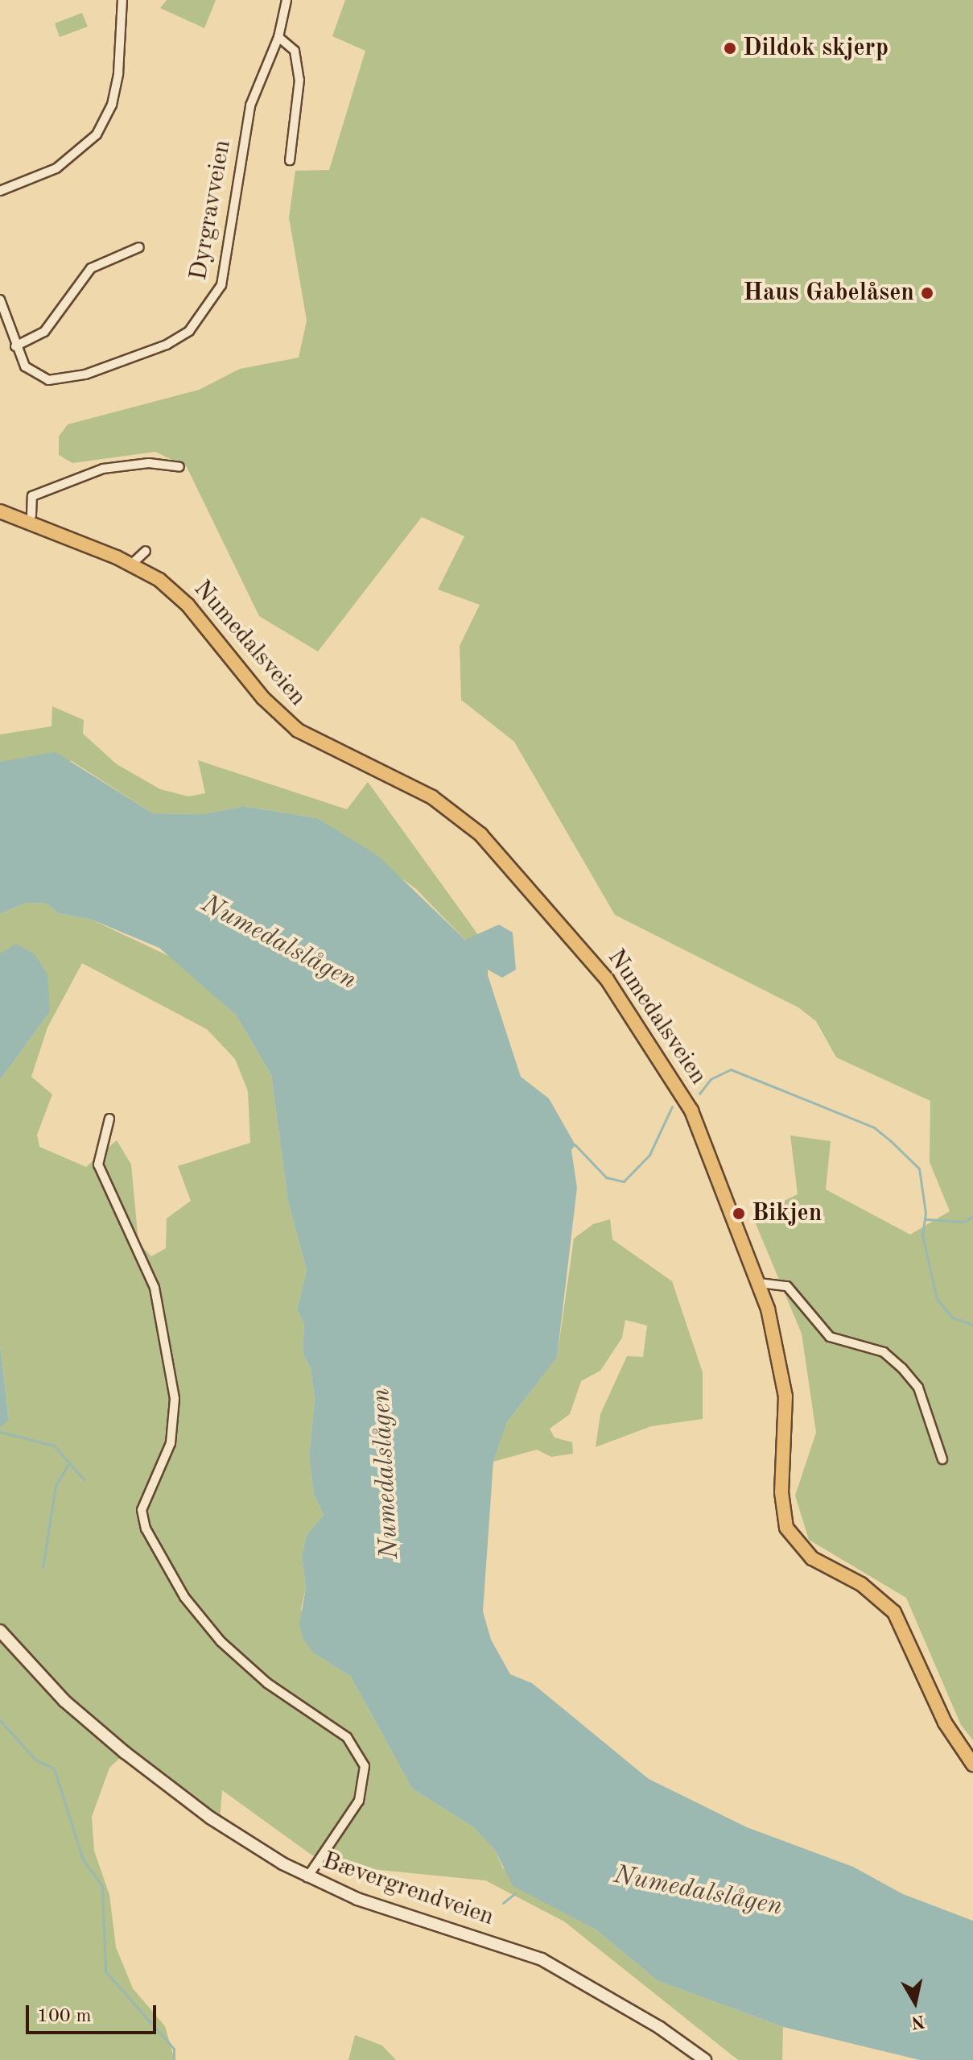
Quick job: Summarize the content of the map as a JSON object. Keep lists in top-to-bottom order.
{
  "streets": {
    "main road": ["Numedalsveien", "Bævergrendveien"],
    "street": ["Dyrgravveien"]
  },
  "water": ["Numedalslågen"],
  "places": ["Dildok skjerp", "Haus Gabelåsen", "Bikjen"],
  "scale_bar": "100 m",
  "north": "bottom"
}
